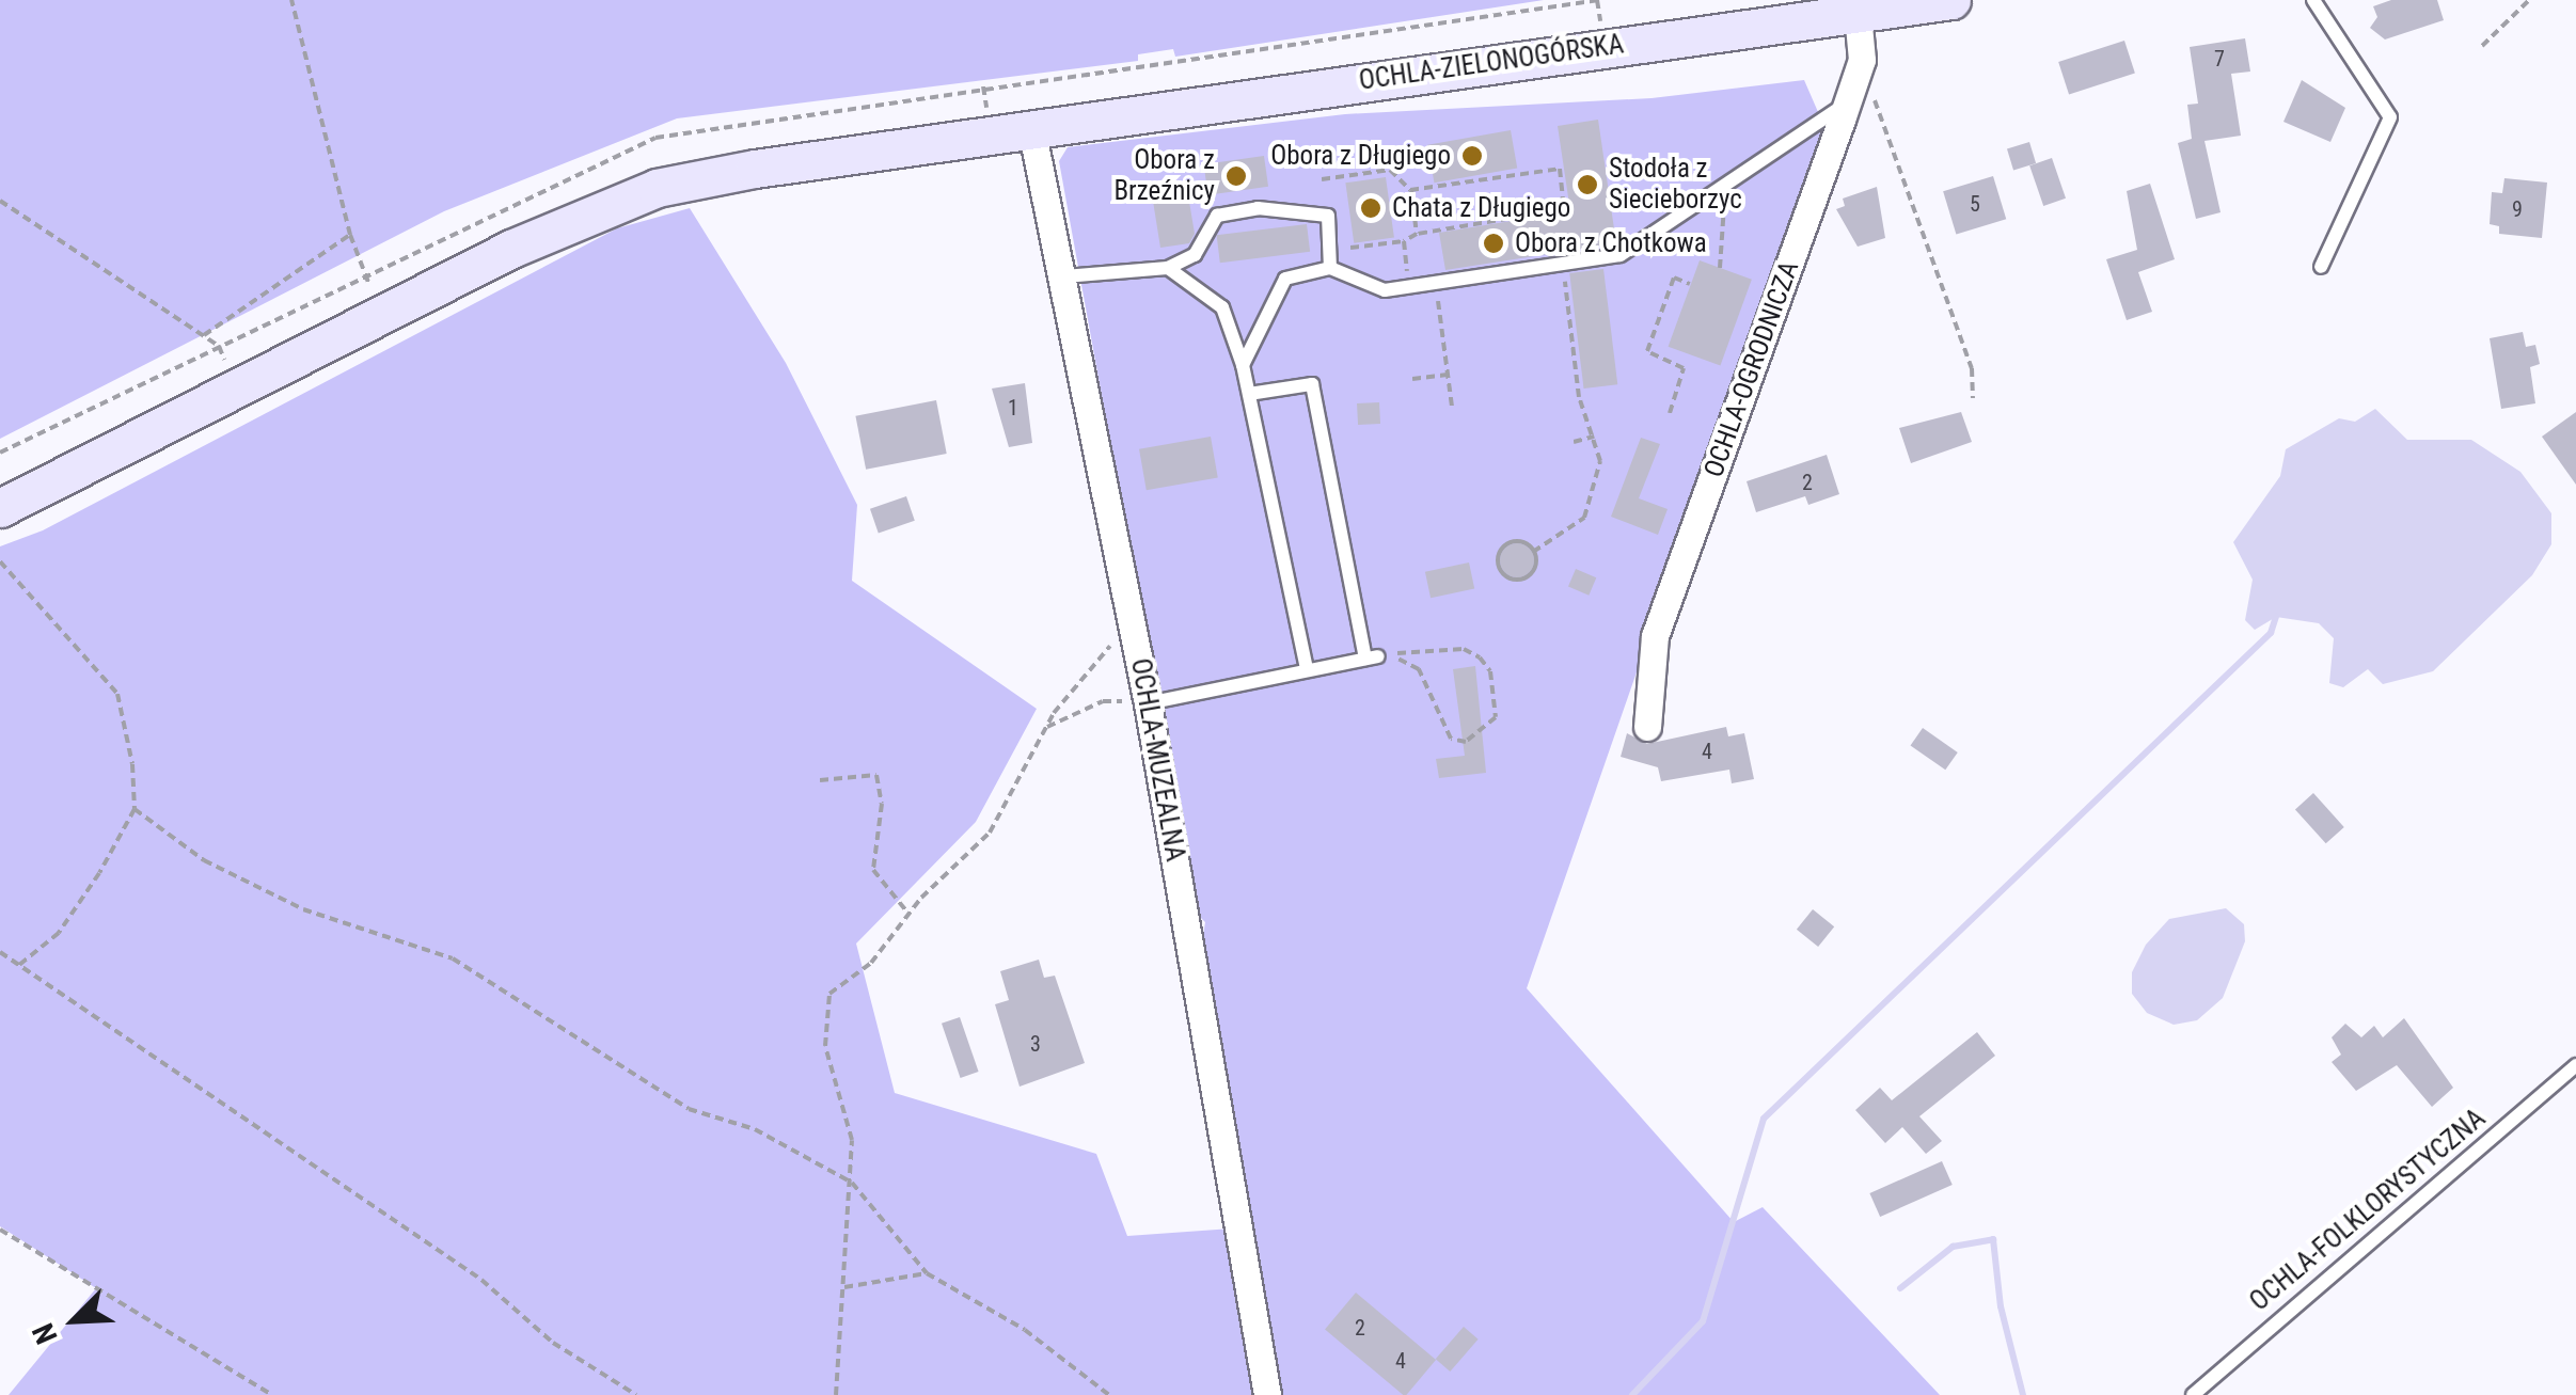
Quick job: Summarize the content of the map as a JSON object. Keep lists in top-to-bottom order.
{
  "streets": {
    "street": ["OCHLA-ZIELONOGÓRSKA", "OCHLA-OGRODNICZA", "OCHLA-MUZEALNA"],
    "lane": ["OCHLA-FOLKLORYSTYCZNA"]
  },
  "crossings": [
    ["OCHLA-ZIELONOGÓRSKA", "OCHLA-OGRODNICZA"],
    ["OCHLA-ZIELONOGÓRSKA", "OCHLA-MUZEALNA"]
  ],
  "places": [
    "Obora z Długiego",
    "Obora z Brzeźnicy",
    "Stodoła z Siecieborzyc",
    "Chata z Długiego",
    "Obora z Chotkowa"
  ],
  "house_numbers": [
    "7",
    "5",
    "9",
    "1",
    "2",
    "4",
    "3",
    "2",
    "4"
  ],
  "north": "bottom left"
}
